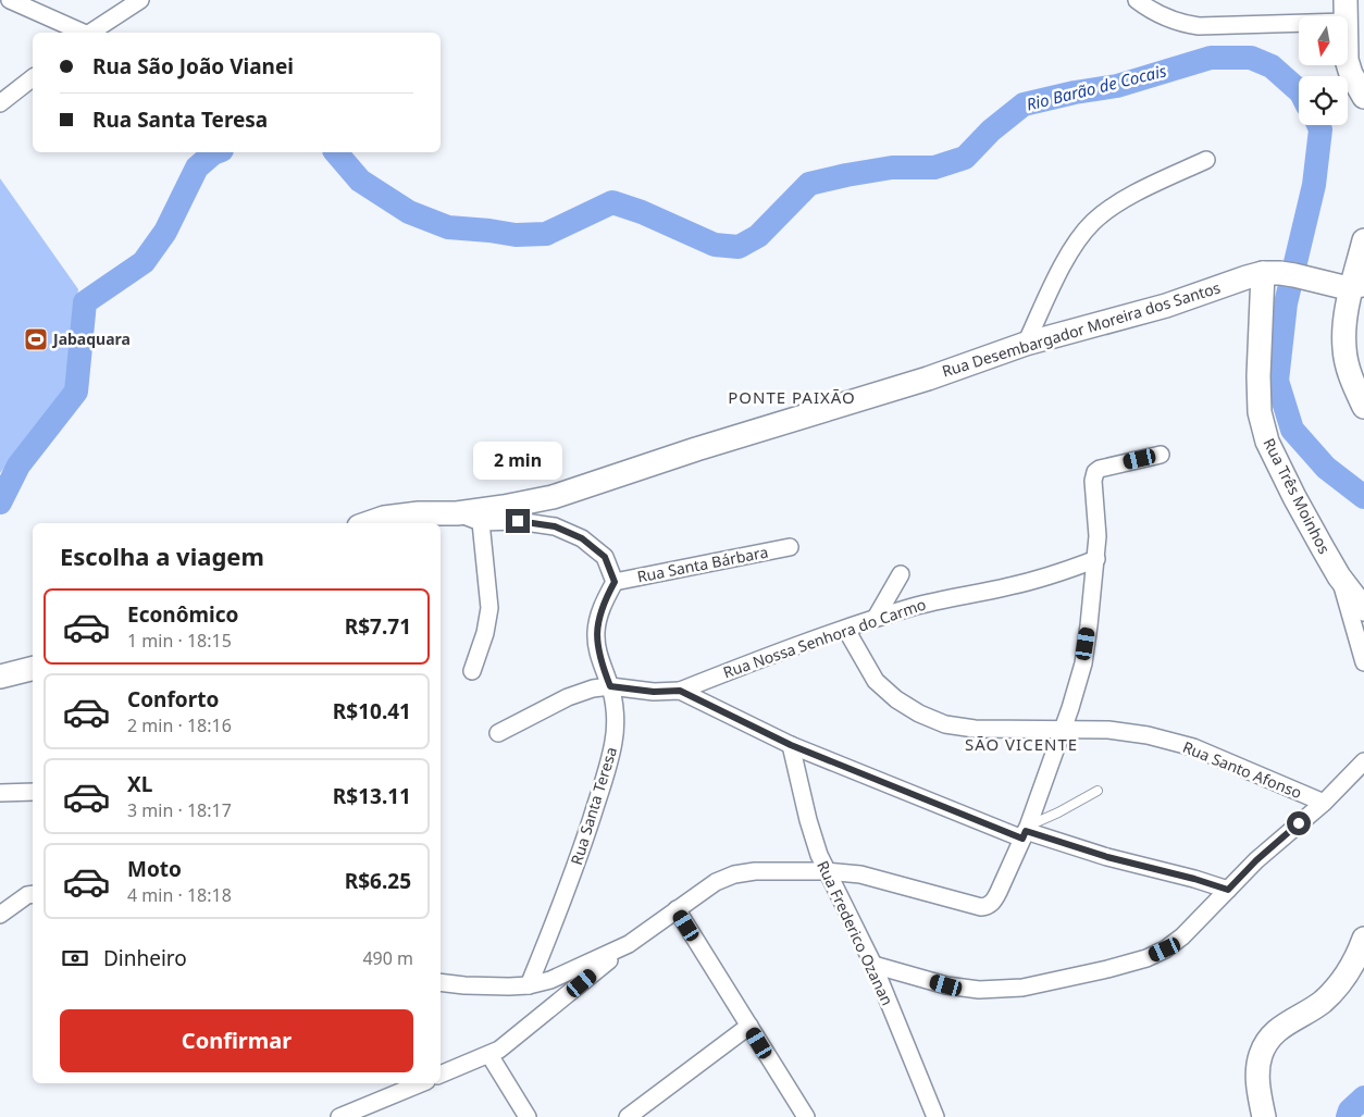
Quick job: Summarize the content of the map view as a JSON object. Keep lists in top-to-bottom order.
{
  "streets": {
    "street": [
      "Rua Desembargador Moreira dos Santos",
      "Rua Três Moinhos",
      "Rua Santa Bárbara",
      "Rua Nossa Senhora do Carmo",
      "Rua Santo Afonso",
      "Rua Santa Teresa",
      "Rua Frederico Ozanan"
    ]
  },
  "crossings": [
    ["Rua Desembargador Moreira dos Santos", "Rua Três Moinhos"],
    ["Rua Santa Bárbara", "Rua Santa Teresa"],
    ["Rua Nossa Senhora do Carmo", "Rua Santo Afonso"]
  ],
  "districts": ["PONTE PAIXÃO", "SÃO VICENTE"],
  "water": ["Rio Barão de Cocais"],
  "places": {
    "sports": ["Jabaquara"]
  },
  "north": "bottom",
  "page": {
    "banner": ["Rua São João Vianei", "Rua Santa Teresa"],
    "bubble": "2 min",
    "heading": "Escolha a viagem",
    "list": [
      {
        "name": "Econômico",
        "note": "1 min · 18:15",
        "value": "R$7.71"
      },
      {
        "name": "Conforto",
        "note": "2 min · 18:16",
        "value": "R$10.41"
      },
      {
        "name": "XL",
        "note": "3 min · 18:17",
        "value": "R$13.11"
      },
      {
        "name": "Moto",
        "note": "4 min · 18:18",
        "value": "R$6.25"
      }
    ],
    "pay": ["Dinheiro", "490 m"],
    "buttons": "Confirmar"
  }
}
